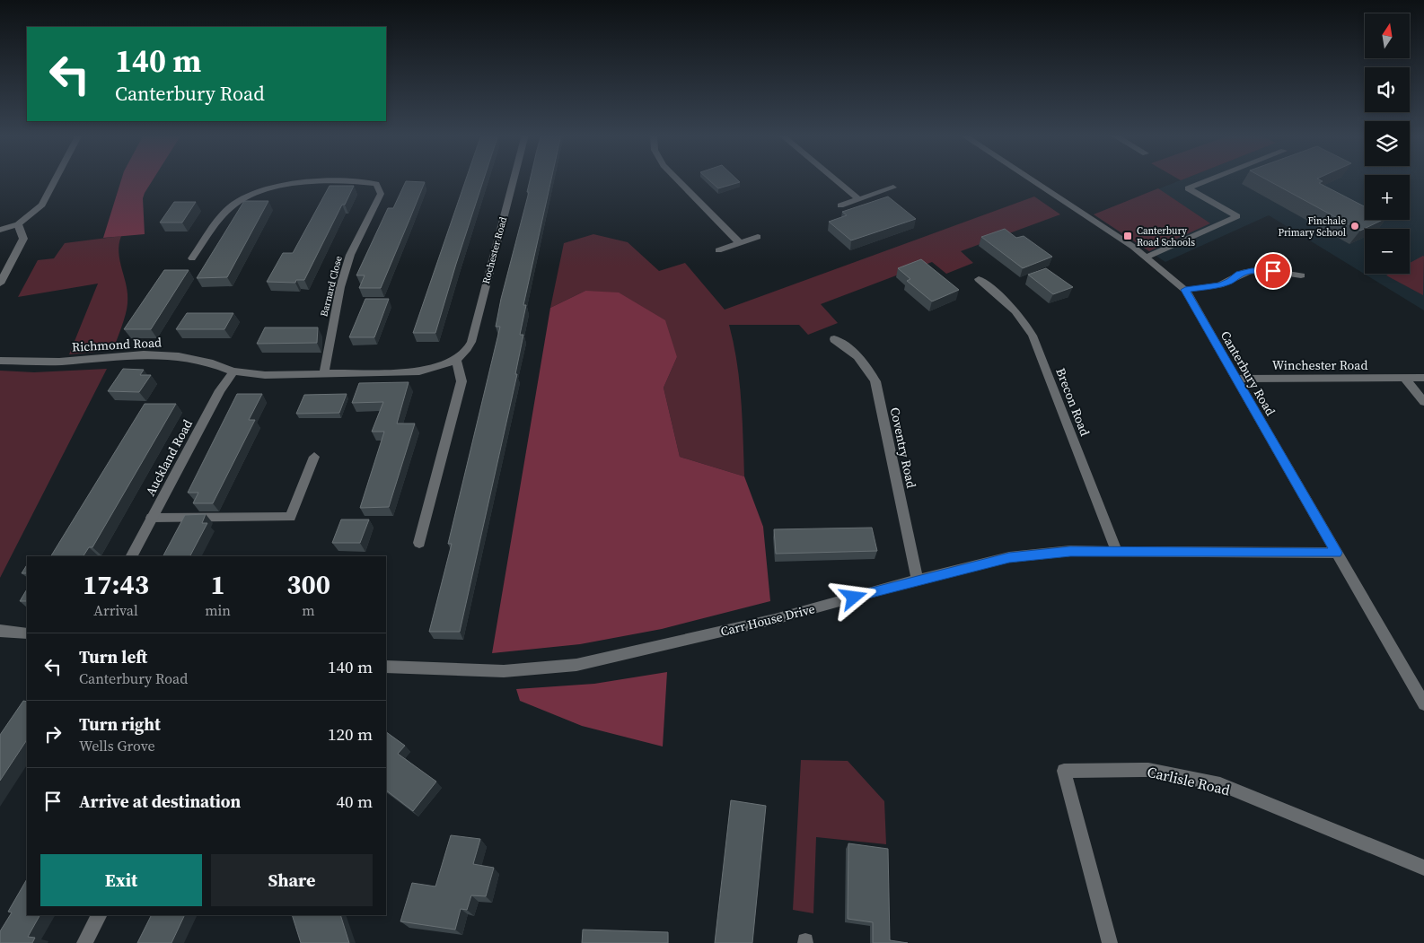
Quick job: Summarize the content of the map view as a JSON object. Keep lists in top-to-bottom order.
{
  "streets": {
    "street": [
      "Rochester Road",
      "Barnard Close",
      "Richmond Road",
      "Winchester Road",
      "Canterbury Road",
      "Brecon Road",
      "Coventry Road",
      "Auckland Road",
      "Carr House Drive",
      "Carlisle Road"
    ]
  },
  "crossings": [
    ["Rochester Road", "Barnard Close"],
    ["Rochester Road", "Richmond Road"],
    ["Rochester Road", "Auckland Road"],
    ["Richmond Road", "Auckland Road"],
    ["Winchester Road", "Canterbury Road"],
    ["Canterbury Road", "Carr House Drive"],
    ["Brecon Road", "Carr House Drive"],
    ["Coventry Road", "Carr House Drive"]
  ],
  "places": {
    "other": ["Finchale Primary School"],
    "transit": ["Canterbury Road Schools"]
  },
  "north": "top",
  "page": {
    "map_buttons": ["+", "−"],
    "turn": ["140 m", "Canterbury Road"],
    "eta": [
      "17:43",
      "Arrival",
      "1",
      "min",
      "300",
      "m"
    ],
    "list": [
      {
        "name": "Turn left",
        "note": "Canterbury Road",
        "value": "140 m"
      },
      {
        "name": "Turn right",
        "note": "Wells Grove",
        "value": "120 m"
      },
      {
        "name": "Arrive at destination",
        "value": "40 m"
      }
    ],
    "buttons": ["Exit", "Share"]
  }
}
